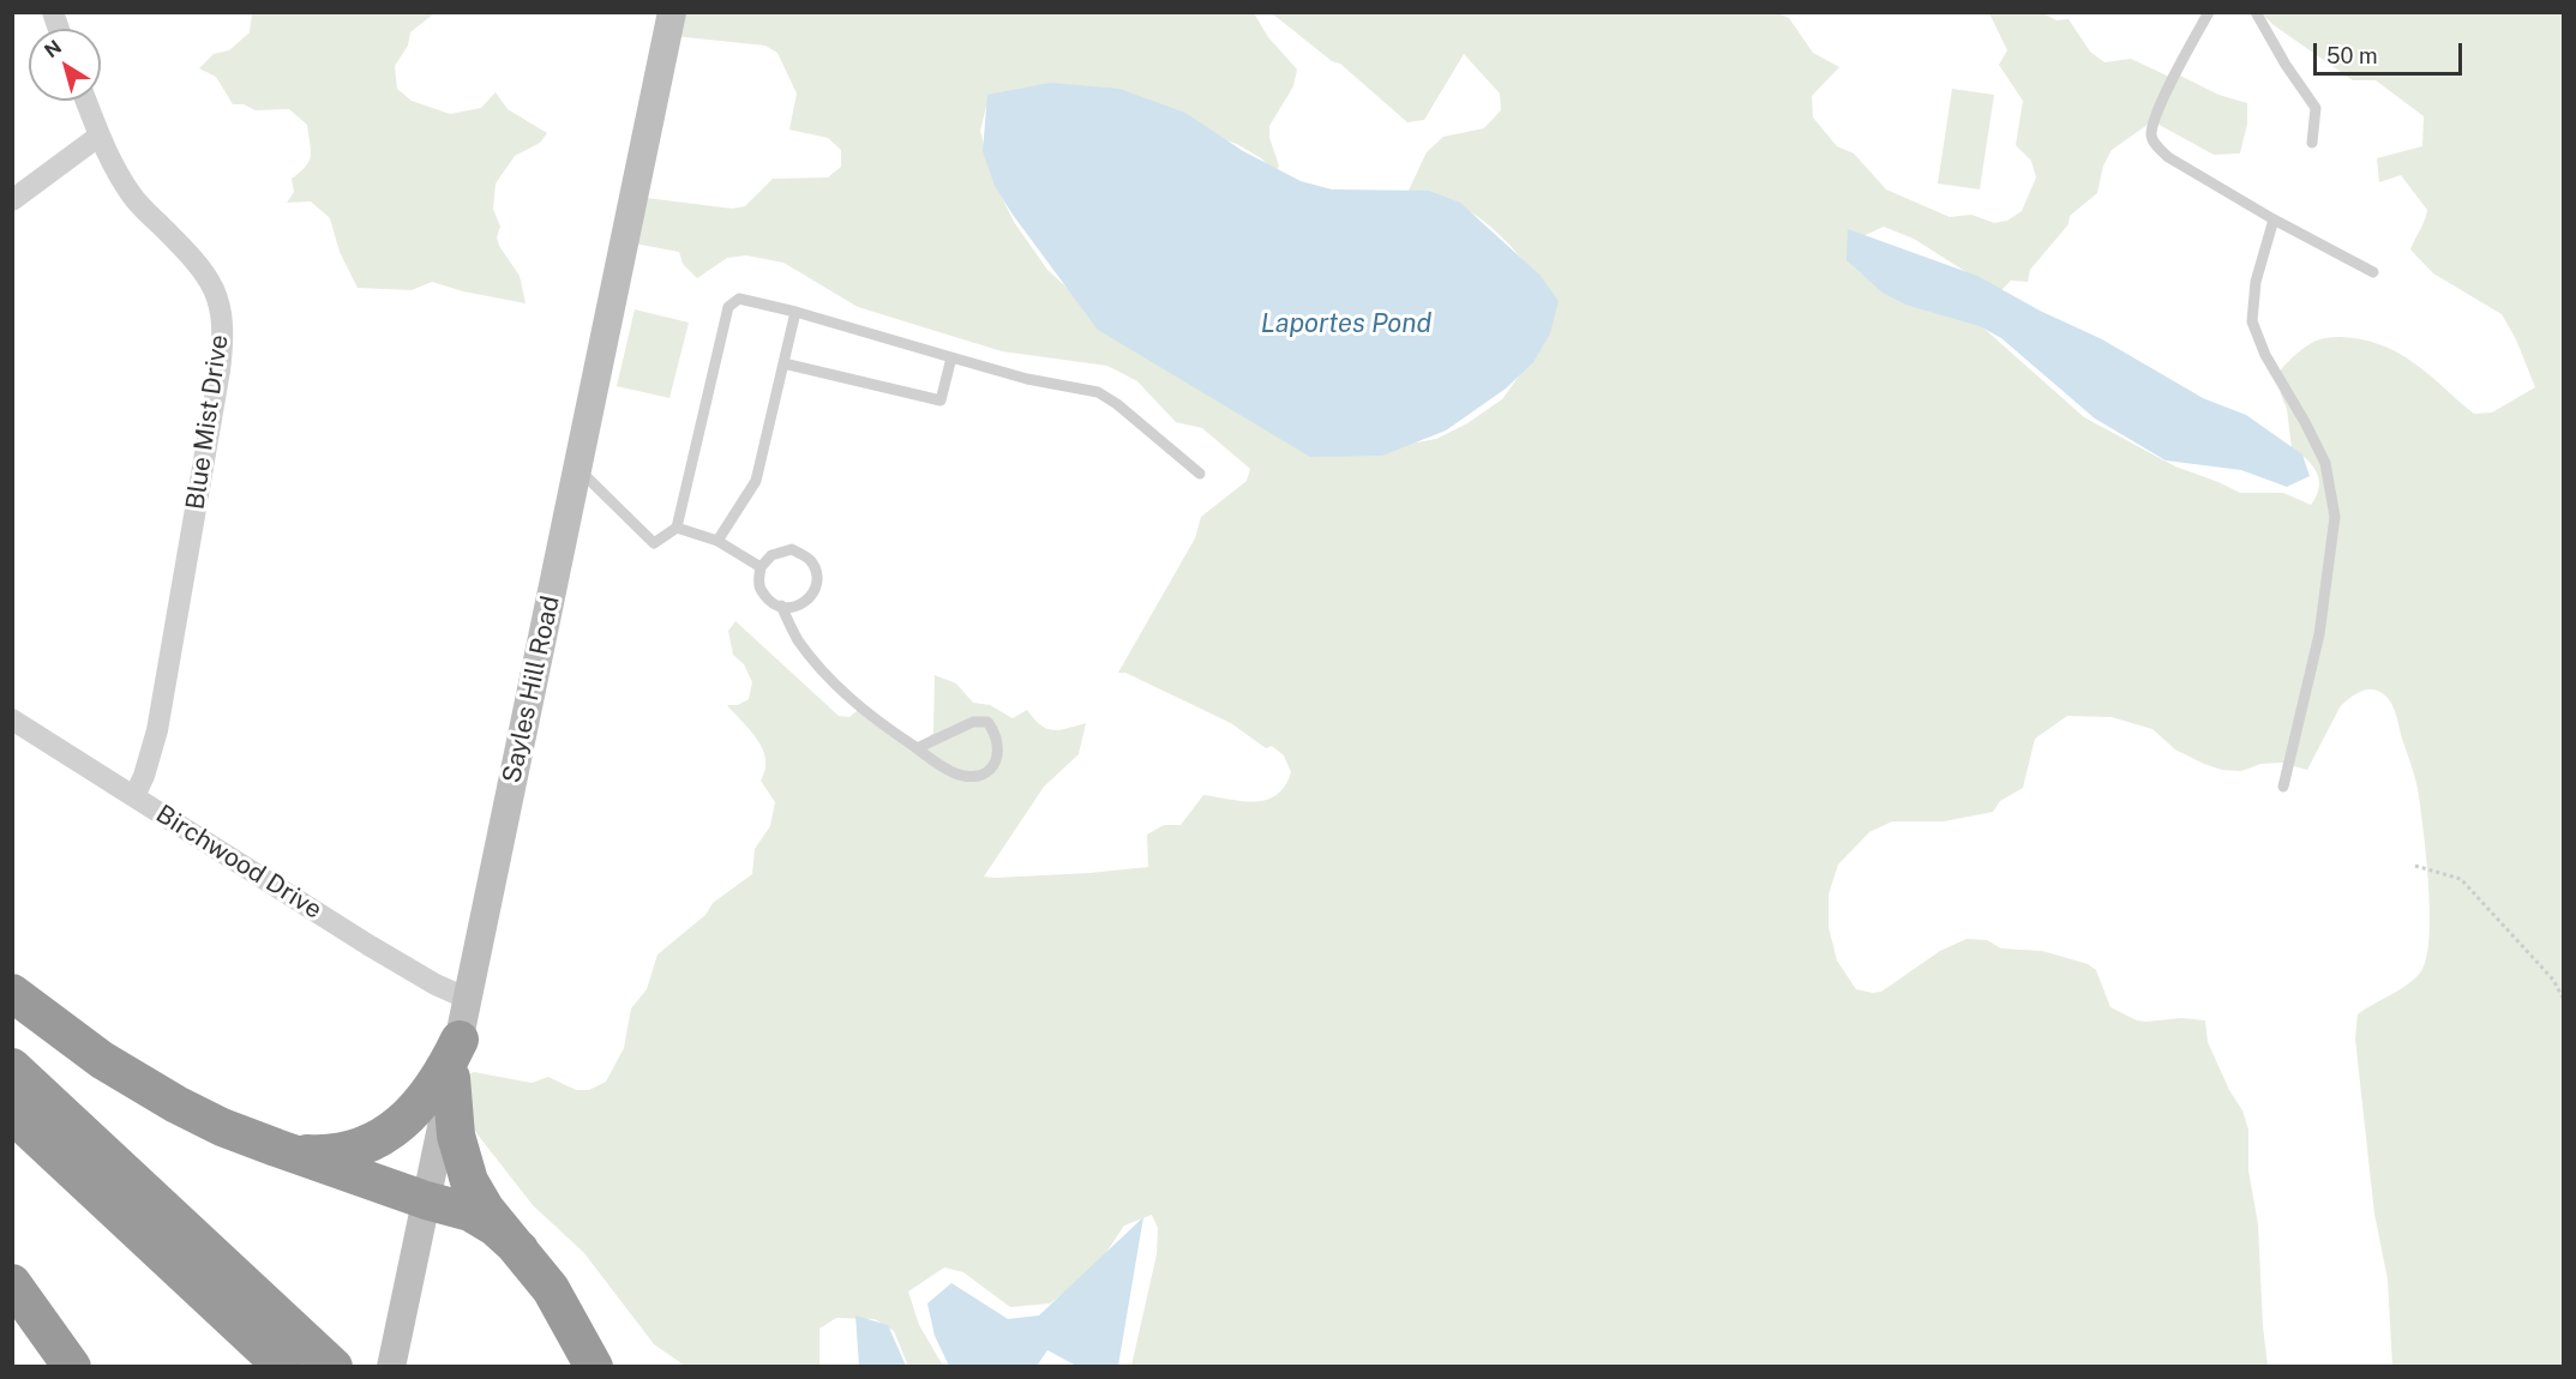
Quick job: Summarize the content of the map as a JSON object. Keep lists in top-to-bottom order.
{
  "streets": {
    "main road": ["Sayles Hill Road"],
    "street": ["Blue Mist Drive", "Birchwood Drive"]
  },
  "crossings": [
    ["Blue Mist Drive", "Birchwood Drive"],
    ["Sayles Hill Road", "Birchwood Drive"]
  ],
  "water": ["Laportes Pond"],
  "scale_bar": "50 m",
  "north": "top left"
}
